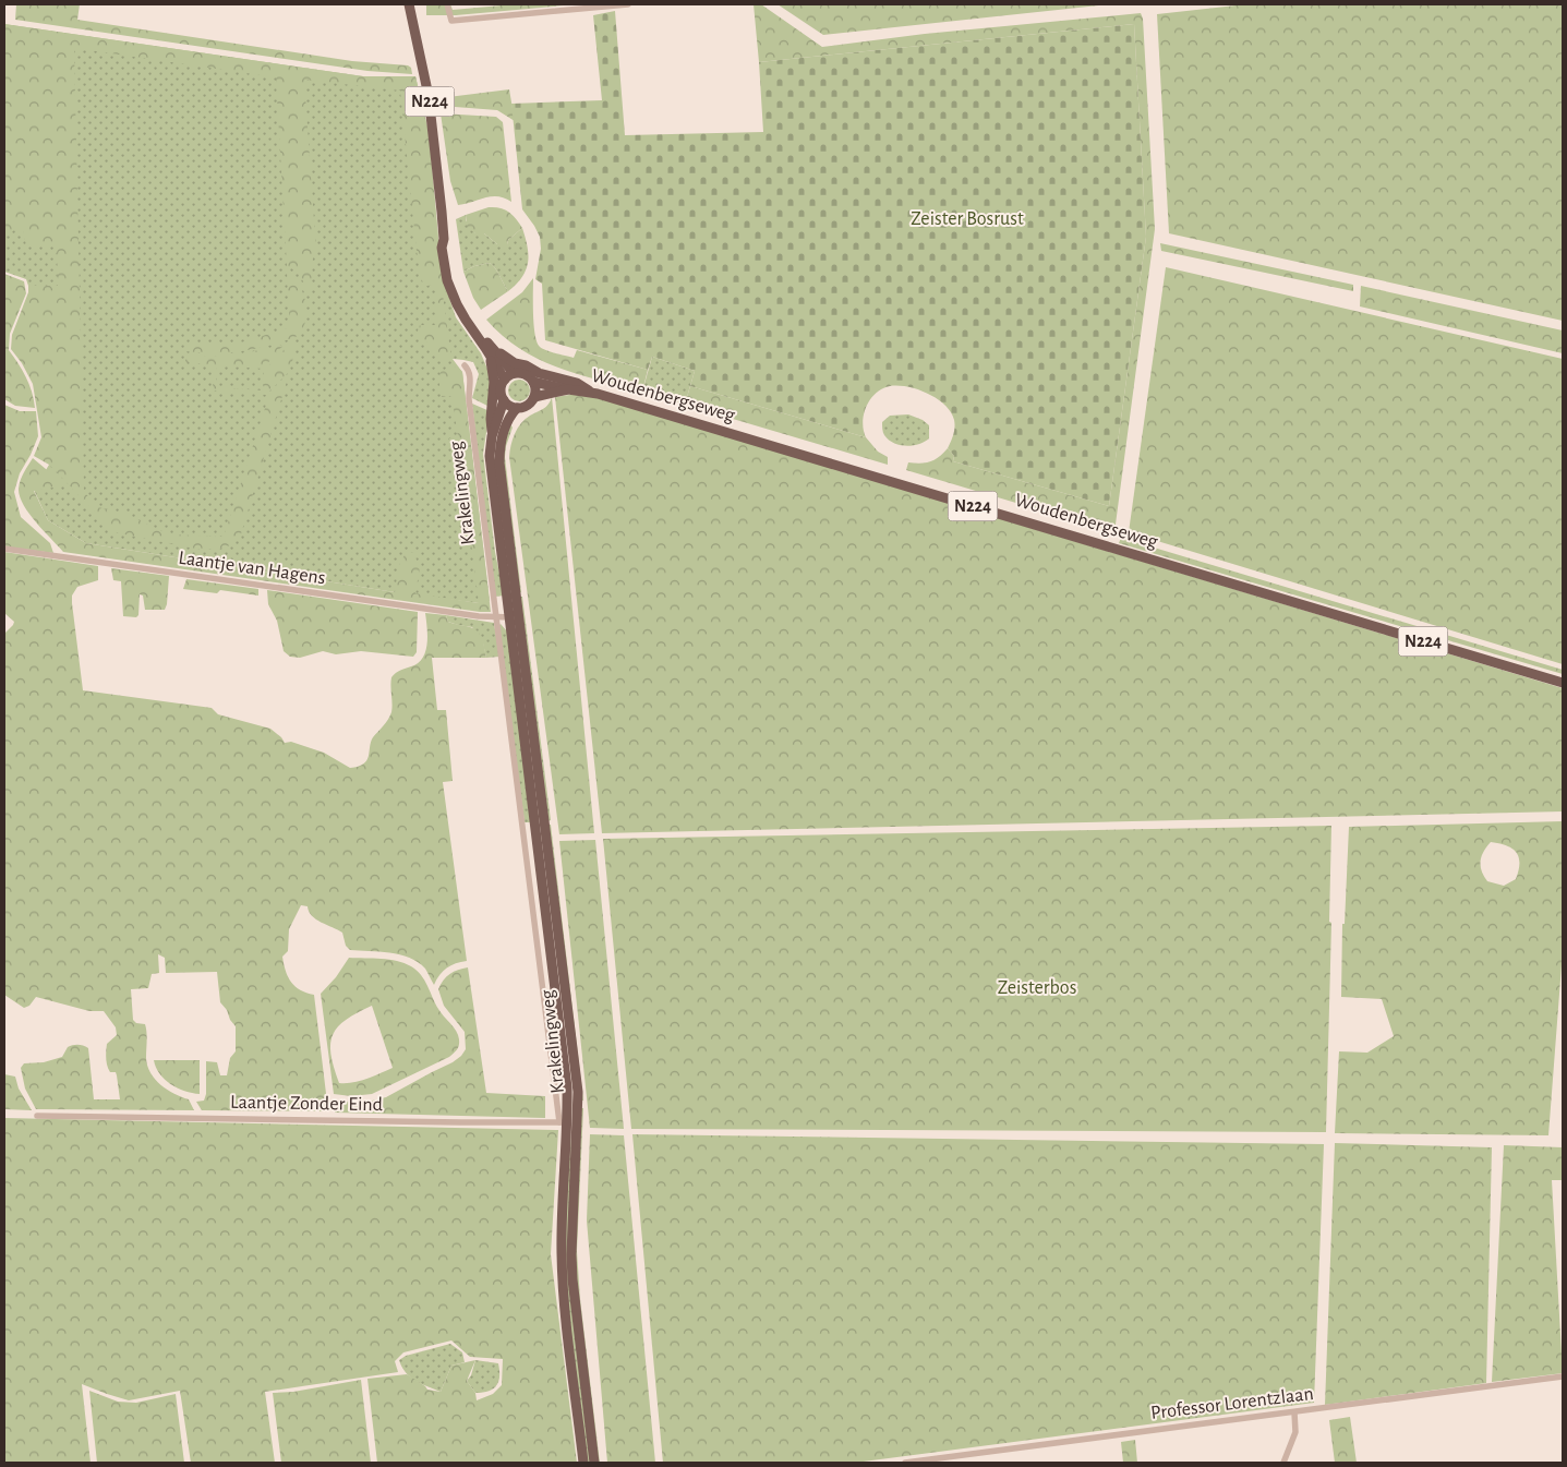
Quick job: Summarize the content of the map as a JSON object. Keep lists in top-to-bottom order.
{
  "streets": {
    "main road": ["N224", "Woudenbergseweg", "Krakelingweg"],
    "street": ["Laantje van Hagens", "Laantje Zonder Eind", "Professor Lorentzlaan"]
  },
  "crossings": [
    ["N224", "Woudenbergseweg"],
    ["N224", "Krakelingweg"],
    ["Woudenbergseweg", "Krakelingweg"],
    ["Krakelingweg", "Laantje van Hagens"],
    ["Krakelingweg", "Laantje Zonder Eind"]
  ],
  "parks": ["Zeister Bosrust", "Zeisterbos"]
}
